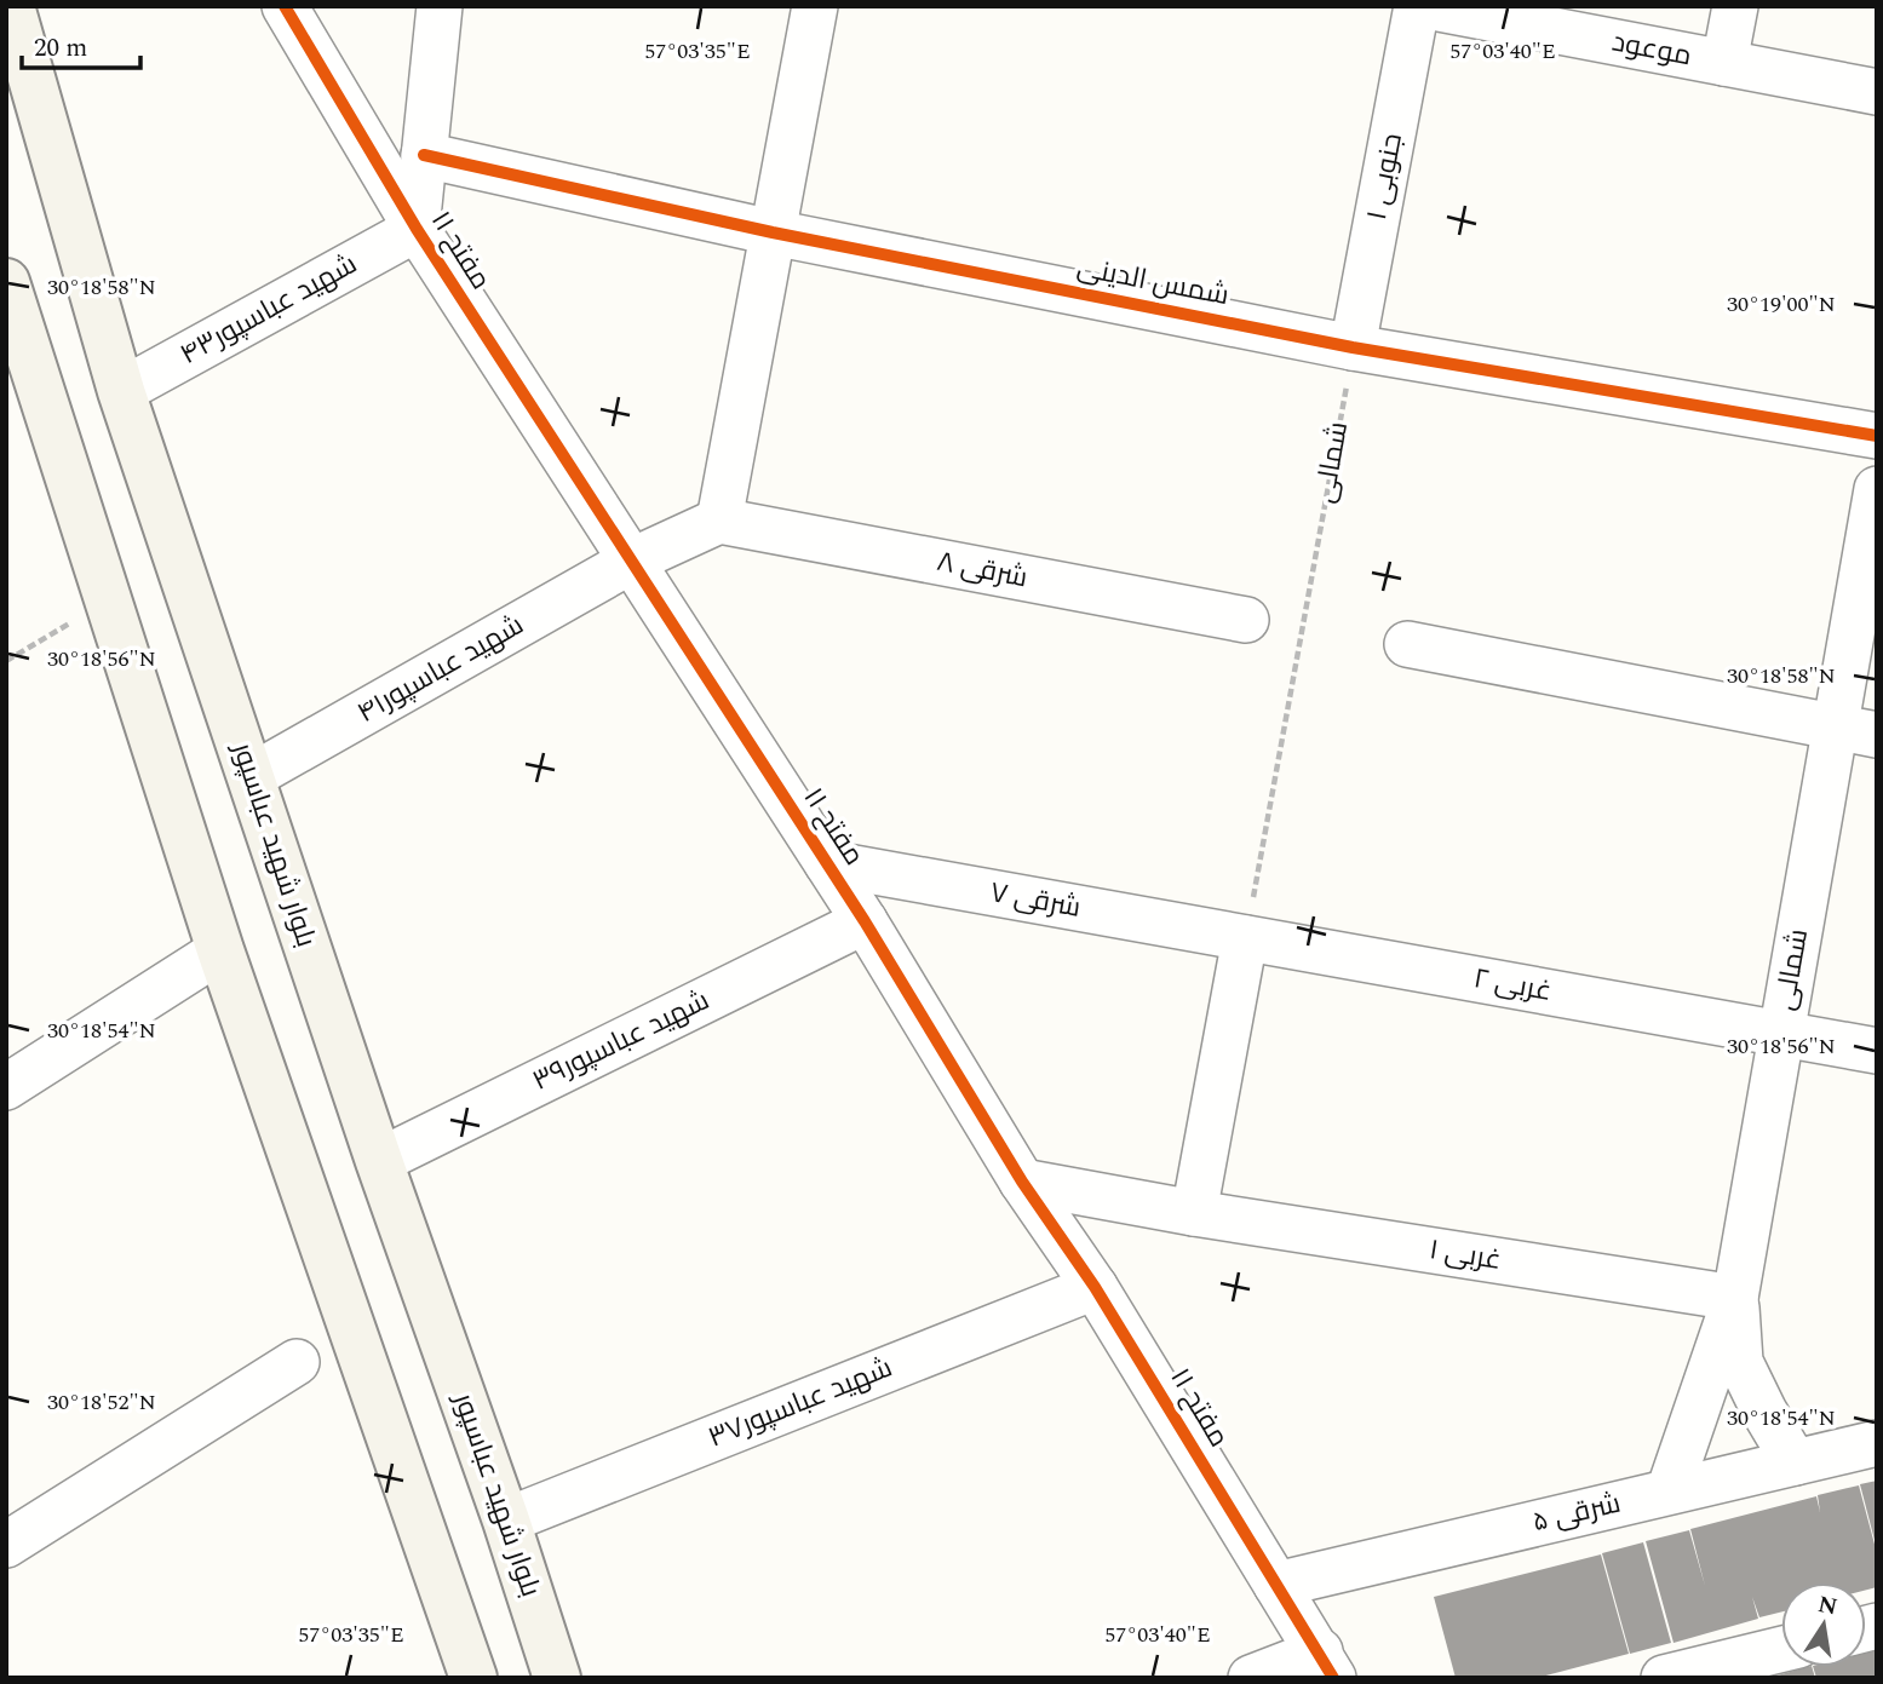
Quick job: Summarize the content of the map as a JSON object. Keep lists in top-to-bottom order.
{
  "streets": {
    "main road": ["بلوار شهید عباسپور"],
    "street": [
      "موعود",
      "۱ جنوبی",
      "مفتح ۱۱",
      "شمس الدینی",
      "۴۳شهید عباسپور",
      "شمالی",
      "شرقی ۸",
      "۴۱شهید عباسپور",
      "شرقی ۷",
      "غربی ۲",
      "شهید عباسپور۳۹",
      "غربی ۱",
      "شهید عباسپور۳۷",
      "شرقی ۵"
    ]
  },
  "crossings": [
    ["۱ جنوبی", "شمس الدینی"],
    ["۱ جنوبی", "شمالی"],
    ["مفتح ۱۱", "شمس الدینی"],
    ["مفتح ۱۱", "۴۳شهید عباسپور"],
    ["مفتح ۱۱", "۴۱شهید عباسپور"],
    ["مفتح ۱۱", "شرقی ۷"],
    ["مفتح ۱۱", "شهید عباسپور۳۹"],
    ["مفتح ۱۱", "غربی ۱"],
    ["مفتح ۱۱", "شهید عباسپور۳۷"],
    ["مفتح ۱۱", "شرقی ۵"],
    ["شمس الدینی", "شمالی"],
    ["۴۳شهید عباسپور", "بلوار شهید عباسپور"],
    ["شمالی", "شرقی ۷"],
    ["شمالی", "غربی ۲"],
    ["شمالی", "غربی ۱"],
    ["شمالی", "شرقی ۵"],
    ["شرقی ۸", "۴۱شهید عباسپور"],
    ["۴۱شهید عباسپور", "بلوار شهید عباسپور"],
    ["بلوار شهید عباسپور", "شهید عباسپور۳۹"],
    ["بلوار شهید عباسپور", "شهید عباسپور۳۷"],
    ["شرقی ۷", "غربی ۲"]
  ],
  "scale_bar": "20 m",
  "north": "top",
  "coordinates": [
    "57°03'35\"E",
    "57°03'40\"E",
    "30°18'58\"N",
    "30°19'00\"N",
    "30°18'56\"N",
    "30°18'54\"N",
    "30°18'52\"N"
  ]
}
